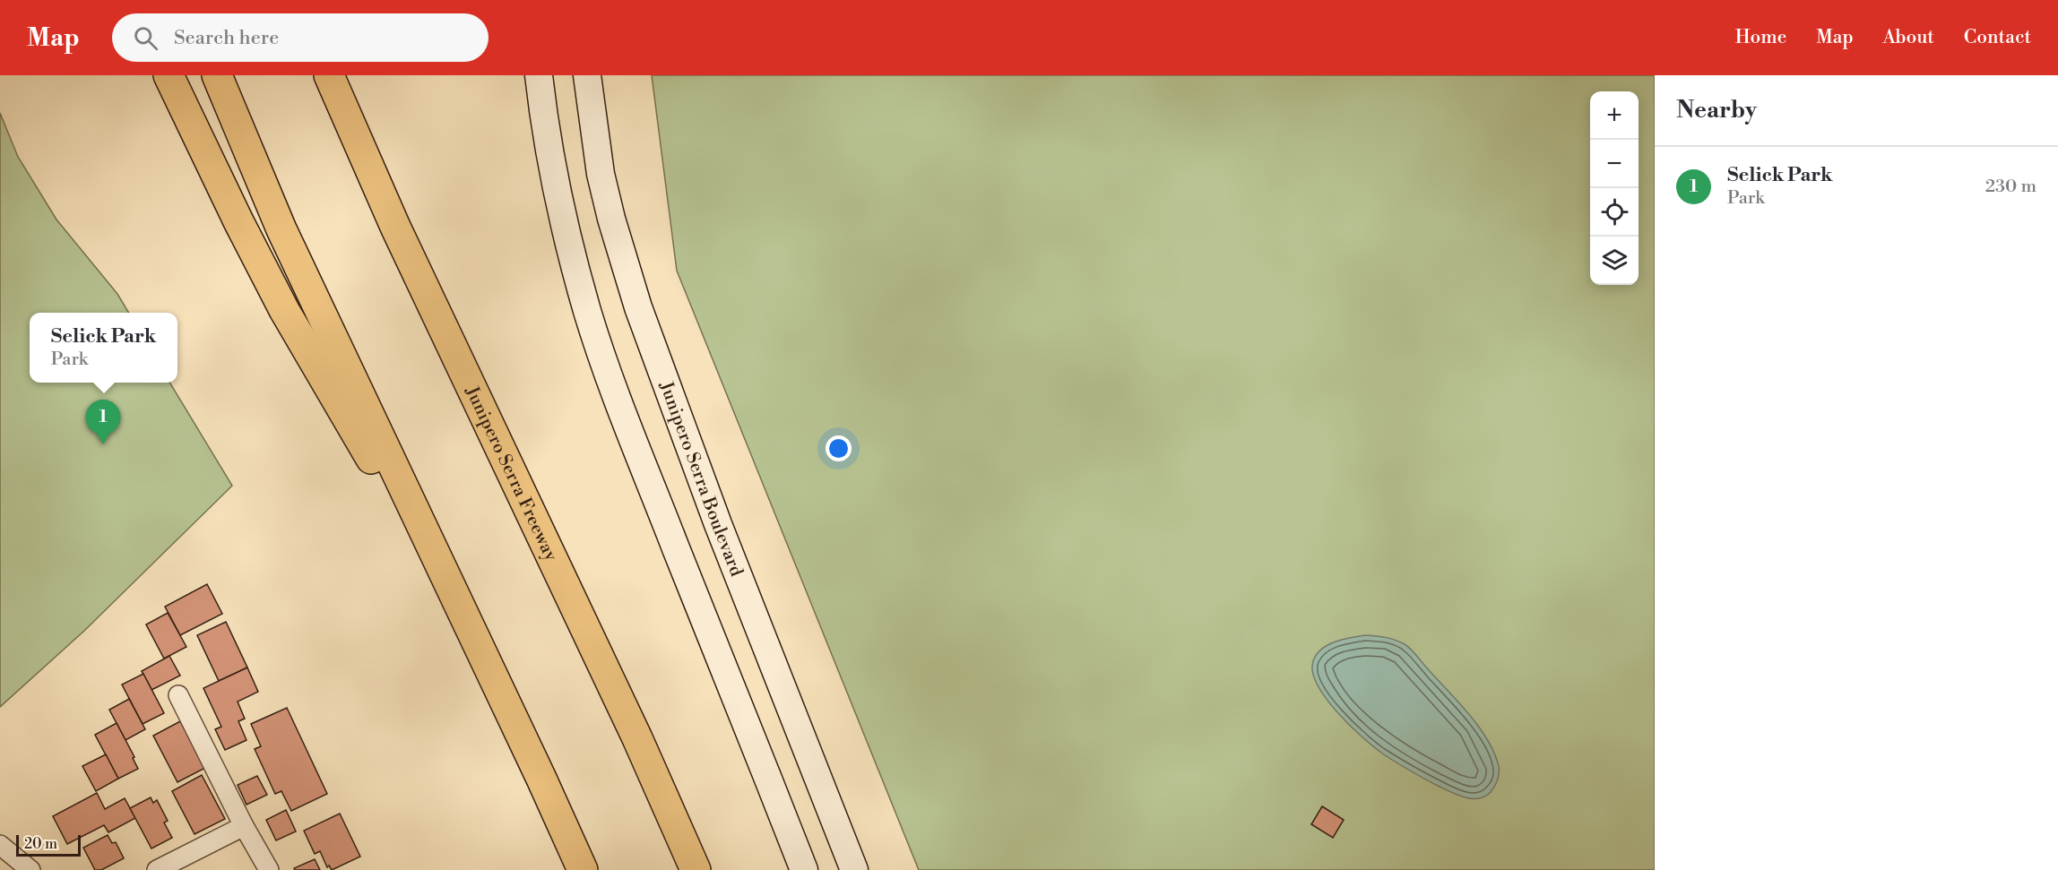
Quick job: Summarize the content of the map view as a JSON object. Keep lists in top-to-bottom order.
{
  "streets": {
    "highway": ["Junipero Serra Freeway"],
    "main road": ["Junipero Serra Boulevard"]
  },
  "scale_bar": "20 m",
  "page": {
    "header": "Map",
    "search": "Search here",
    "nav": [
      "Home",
      "Map",
      "About",
      "Contact"
    ],
    "heading": "Nearby",
    "map_buttons": ["+", "−"],
    "list": [
      {
        "mark": "1",
        "name": "Selick Park",
        "note": "Park",
        "value": "230 m"
      }
    ],
    "popup": ["Selick Park", "Park"],
    "pins": "1",
    "scale": "20 m"
  }
}
